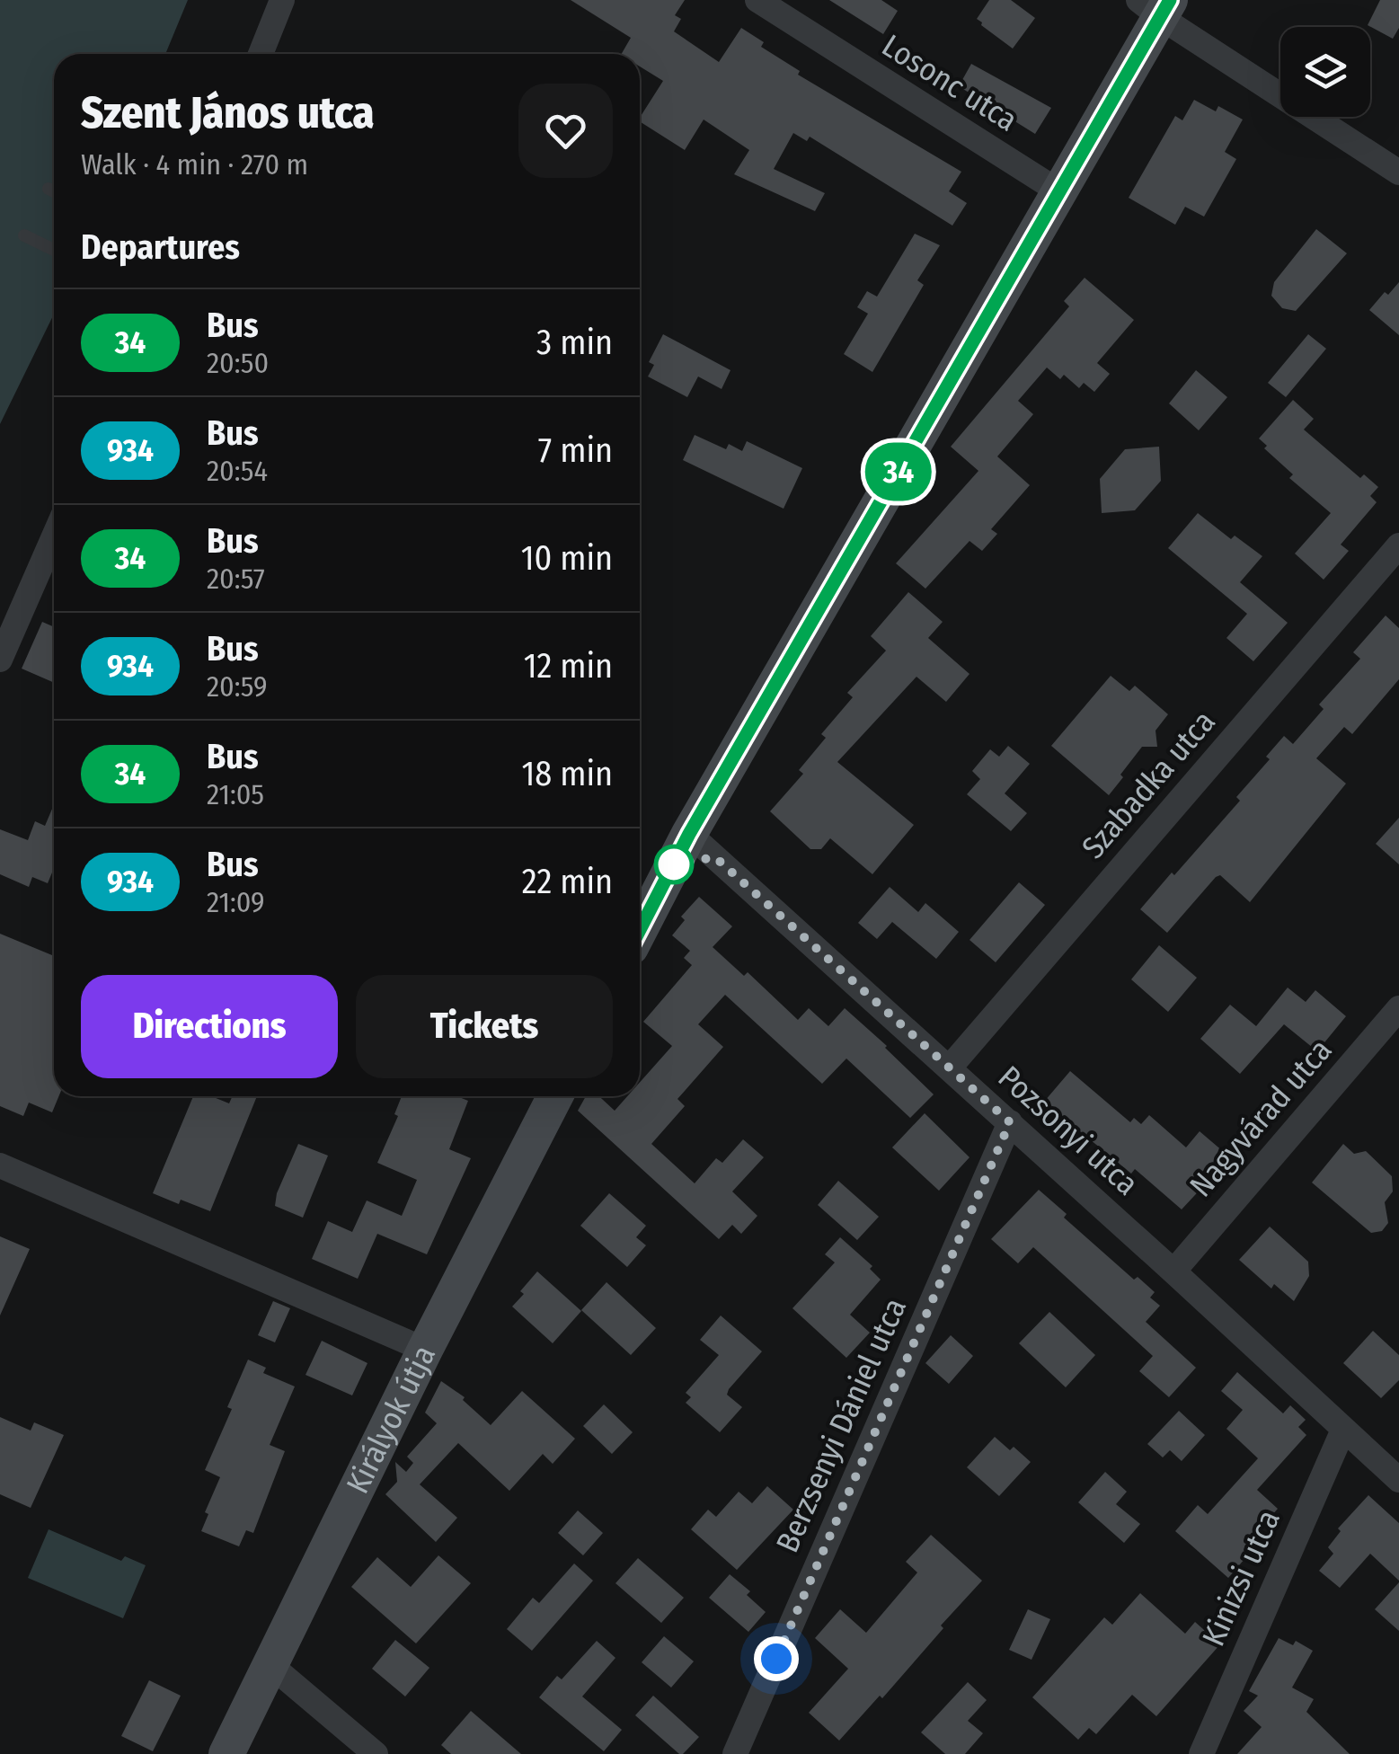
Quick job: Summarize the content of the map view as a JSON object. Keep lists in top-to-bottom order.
{
  "streets": {
    "street": [
      "Losonc utca",
      "Szabadka utca",
      "Nagyvárad utca",
      "Pozsonyi utca",
      "Királyok útja",
      "Berzsenyi Dániel utca",
      "Kinizsi utca"
    ]
  },
  "crossings": [
    ["Szabadka utca", "Pozsonyi utca"],
    ["Nagyvárad utca", "Pozsonyi utca"],
    ["Pozsonyi utca", "Berzsenyi Dániel utca"],
    ["Pozsonyi utca", "Kinizsi utca"]
  ],
  "lines": ["bus line 34"],
  "page": {
    "on_map": "34",
    "heading": [
      ["Szent János utca", "Walk · 4 min · 270 m"],
      "Departures"
    ],
    "list": [
      {
        "mark": "34",
        "name": "Bus",
        "note": "20:50",
        "value": "3 min"
      },
      {
        "mark": "934",
        "name": "Bus",
        "note": "20:54",
        "value": "7 min"
      },
      {
        "mark": "34",
        "name": "Bus",
        "note": "20:57",
        "value": "10 min"
      },
      {
        "mark": "934",
        "name": "Bus",
        "note": "20:59",
        "value": "12 min"
      },
      {
        "mark": "34",
        "name": "Bus",
        "note": "21:05",
        "value": "18 min"
      },
      {
        "mark": "934",
        "name": "Bus",
        "note": "21:09",
        "value": "22 min"
      }
    ],
    "buttons": ["Directions", "Tickets"]
  }
}
